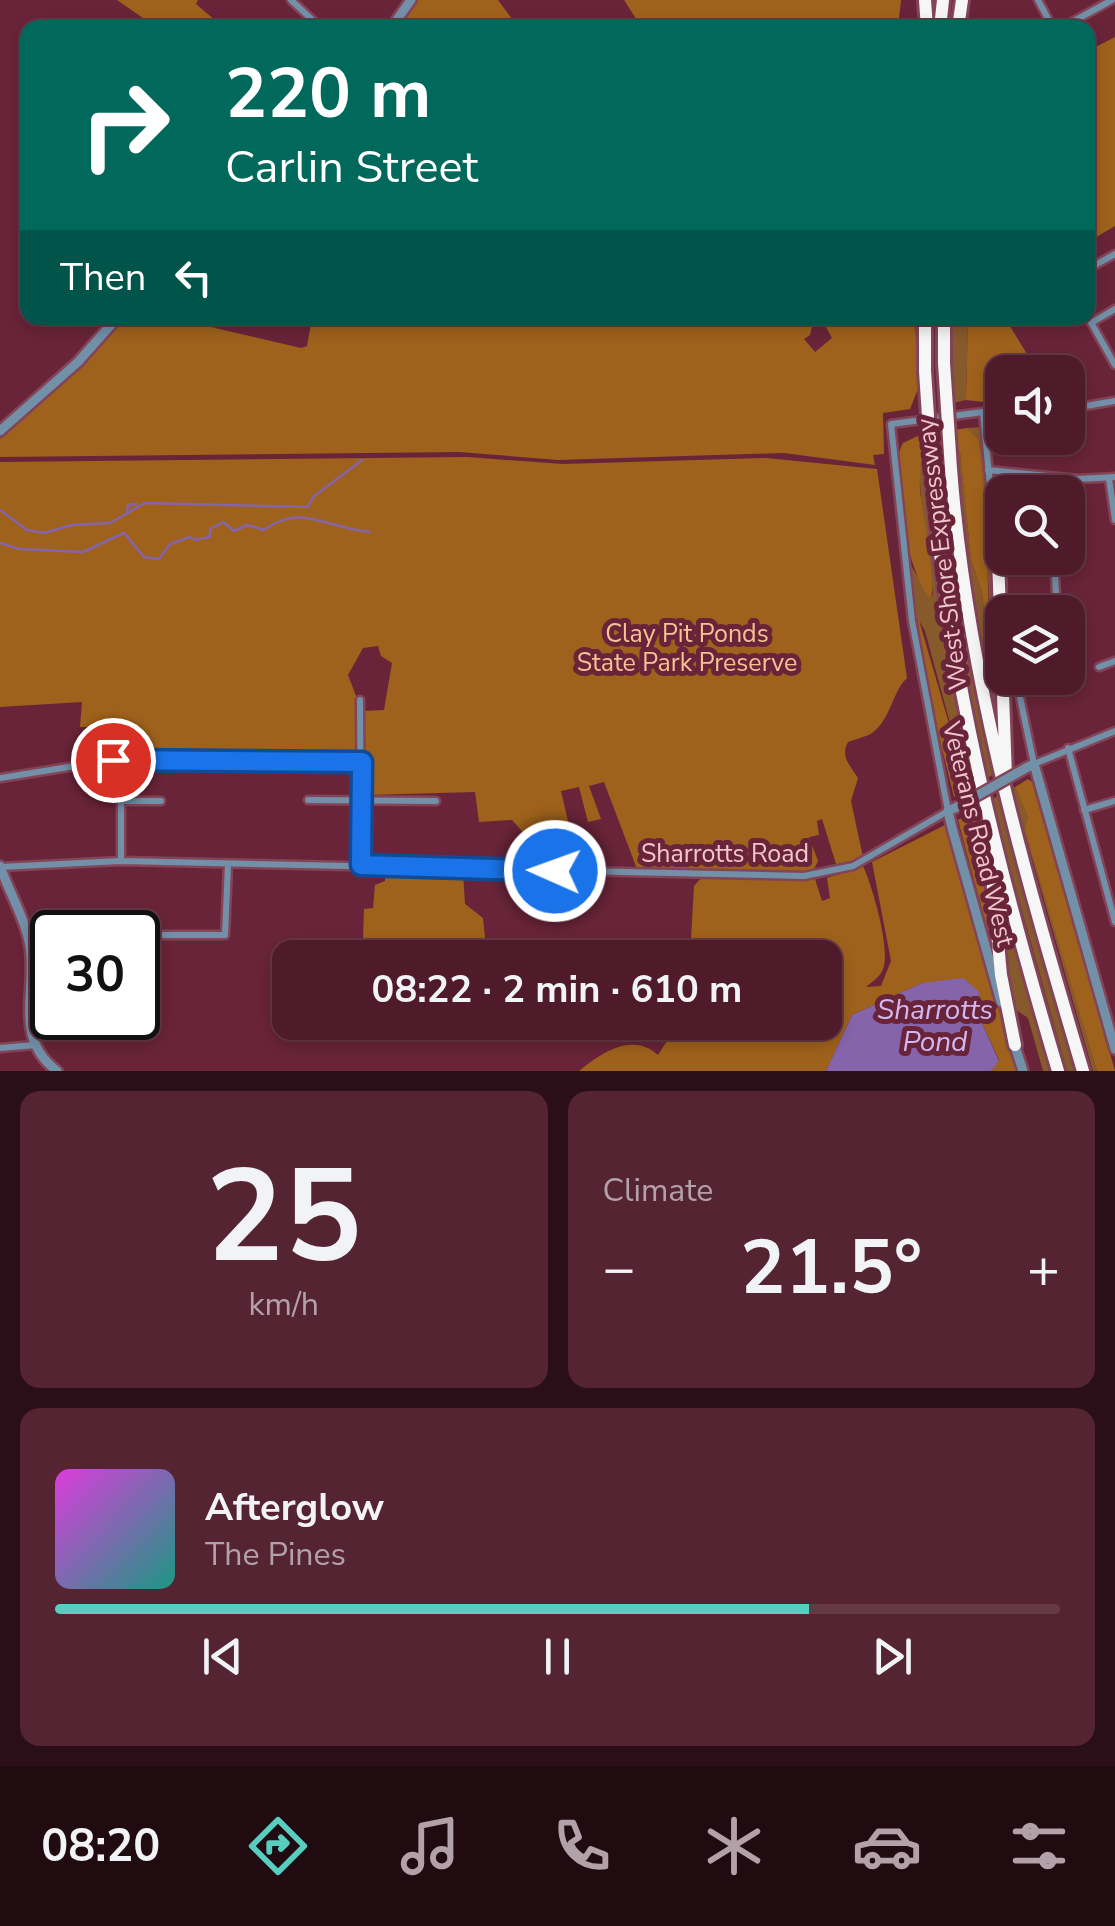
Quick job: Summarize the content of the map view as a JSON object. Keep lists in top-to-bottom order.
{
  "streets": {
    "highway": ["West Shore Expressway"],
    "street": ["Veterans Road West", "Sharrotts Road"]
  },
  "crossings": [
    ["Veterans Road West", "Sharrotts Road"]
  ],
  "water": ["Sharrotts Pond"],
  "parks": ["Clay Pit Ponds State Park Preserve"],
  "page": {
    "turn": ["220 m", "Carlin Street"],
    "then": "Then",
    "limit": "30",
    "trip": "08:22 · 2 min · 610 m",
    "tile": [
      ["25", "km/h"],
      "Climate"
    ],
    "heat": ["−", "21.5°", "+"],
    "song": ["Afterglow", "The Pines"],
    "tabs": "08:20"
  }
}
